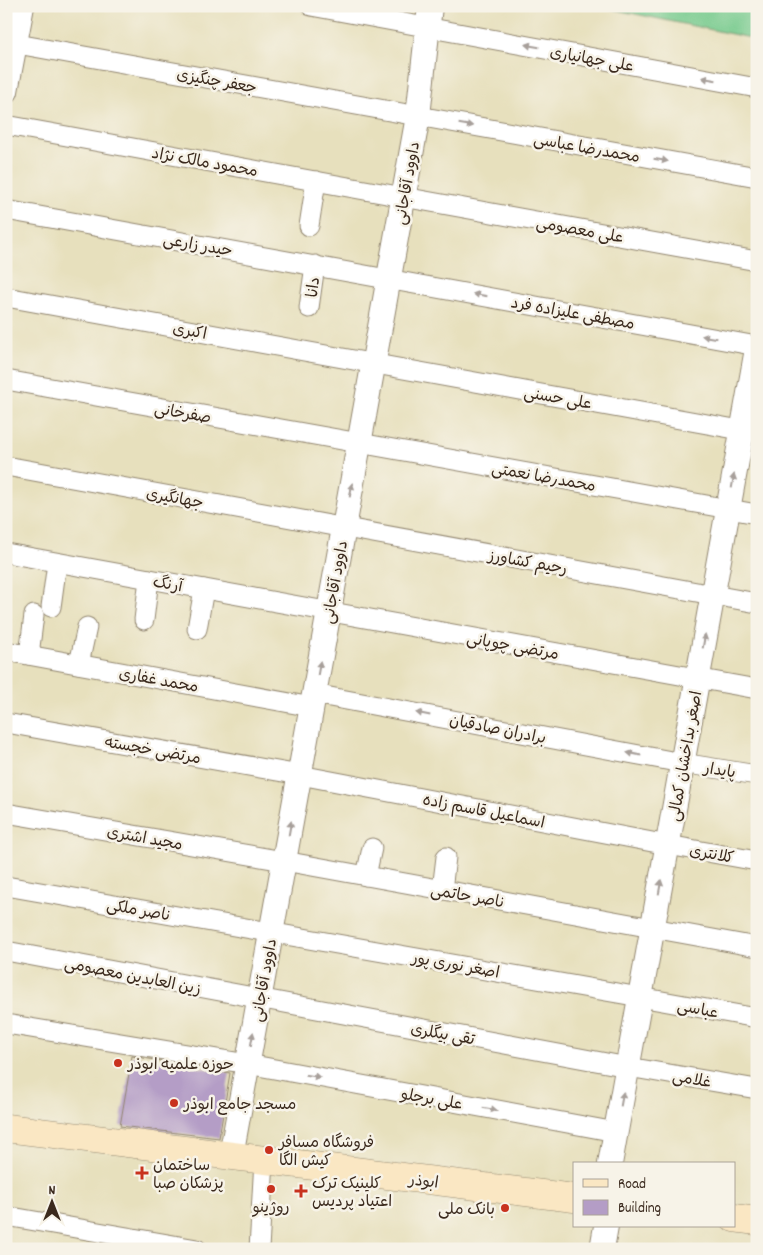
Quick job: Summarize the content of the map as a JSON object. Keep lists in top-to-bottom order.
{
  "streets": {
    "main road": ["ابوذر"],
    "street": [
      "علی جهانیاری",
      "جعفر چنگیزی",
      "محمدرضا عباسی",
      "محمود مالک نژاد",
      "داوود آقاجانی",
      "علی معصومی",
      "حیدر زارعی",
      "دانا",
      "مصطفی علیزاده فرد",
      "اکبری",
      "علی حسنی",
      "صفرخانی",
      "محمدرضا نعمتی",
      "جهانگیری",
      "رحیم کشاورز",
      "آرنگ",
      "مرتضی چوپانی",
      "محمد غفاری",
      "برادران صادقیان",
      "مرتضی خجسته",
      "اصغر بداخشان کمالی",
      "پایدار",
      "اسماعیل قاسم زاده",
      "مجید اشتری",
      "کلانتری",
      "ناصر حاتمی",
      "ناصر ملکی",
      "اصغر نوری پور",
      "زین العابدین معصومی",
      "عباسی",
      "تقی بیگلری",
      "غلامی",
      "علی برجلو"
    ]
  },
  "crossings": [
    ["علی جهانیاری", "داوود آقاجانی"],
    ["جعفر چنگیزی", "محمدرضا عباسی"],
    ["جعفر چنگیزی", "داوود آقاجانی"],
    ["محمدرضا عباسی", "داوود آقاجانی"],
    ["محمود مالک نژاد", "داوود آقاجانی"],
    ["محمود مالک نژاد", "علی معصومی"],
    ["داوود آقاجانی", "علی معصومی"],
    ["داوود آقاجانی", "حیدر زارعی"],
    ["داوود آقاجانی", "مصطفی علیزاده فرد"],
    ["داوود آقاجانی", "اکبری"],
    ["داوود آقاجانی", "علی حسنی"],
    ["داوود آقاجانی", "صفرخانی"],
    ["داوود آقاجانی", "محمدرضا نعمتی"],
    ["داوود آقاجانی", "جهانگیری"],
    ["داوود آقاجانی", "رحیم کشاورز"],
    ["داوود آقاجانی", "آرنگ"],
    ["داوود آقاجانی", "مرتضی چوپانی"],
    ["داوود آقاجانی", "محمد غفاری"],
    ["داوود آقاجانی", "برادران صادقیان"],
    ["داوود آقاجانی", "مرتضی خجسته"],
    ["داوود آقاجانی", "اسماعیل قاسم زاده"],
    ["داوود آقاجانی", "مجید اشتری"],
    ["داوود آقاجانی", "ناصر حاتمی"],
    ["داوود آقاجانی", "ناصر ملکی"],
    ["داوود آقاجانی", "اصغر نوری پور"],
    ["داوود آقاجانی", "زین العابدین معصومی"],
    ["داوود آقاجانی", "تقی بیگلری"],
    ["داوود آقاجانی", "علی برجلو"],
    ["داوود آقاجانی", "ابوذر"],
    ["حیدر زارعی", "دانا"],
    ["حیدر زارعی", "مصطفی علیزاده فرد"],
    ["مصطفی علیزاده فرد", "اصغر بداخشان کمالی"],
    ["اکبری", "علی حسنی"],
    ["علی حسنی", "اصغر بداخشان کمالی"],
    ["صفرخانی", "محمدرضا نعمتی"],
    ["محمدرضا نعمتی", "اصغر بداخشان کمالی"],
    ["جهانگیری", "رحیم کشاورز"],
    ["رحیم کشاورز", "اصغر بداخشان کمالی"],
    ["آرنگ", "مرتضی چوپانی"],
    ["مرتضی چوپانی", "اصغر بداخشان کمالی"],
    ["محمد غفاری", "برادران صادقیان"],
    ["برادران صادقیان", "اصغر بداخشان کمالی"],
    ["برادران صادقیان", "پایدار"],
    ["مرتضی خجسته", "اسماعیل قاسم زاده"],
    ["اصغر بداخشان کمالی", "پایدار"],
    ["اصغر بداخشان کمالی", "اسماعیل قاسم زاده"],
    ["اصغر بداخشان کمالی", "کلانتری"],
    ["اصغر بداخشان کمالی", "ناصر حاتمی"],
    ["اصغر بداخشان کمالی", "اصغر نوری پور"],
    ["اصغر بداخشان کمالی", "عباسی"],
    ["اصغر بداخشان کمالی", "تقی بیگلری"],
    ["اصغر بداخشان کمالی", "غلامی"],
    ["اصغر بداخشان کمالی", "علی برجلو"],
    ["اسماعیل قاسم زاده", "کلانتری"],
    ["مجید اشتری", "ناصر حاتمی"],
    ["ناصر ملکی", "اصغر نوری پور"],
    ["اصغر نوری پور", "عباسی"],
    ["زین العابدین معصومی", "تقی بیگلری"],
    ["تقی بیگلری", "غلامی"]
  ],
  "one_way": [
    "علی جهانیاری",
    "محمدرضا عباسی",
    "مصطفی علیزاده فرد",
    "برادران صادقیان",
    "اصغر بداخشان کمالی",
    "علی برجلو"
  ],
  "places": {
    "other": [
      "حوزه علمیه ابوذر",
      "مسجد جامع ابوذر",
      "فروشگاه مسافر کیش الگا",
      "روژینو",
      "بانک ملی"
    ],
    "health": ["ساختمان پزشکان صبا", "کلینیک ترک اعتیاد پردیس"]
  },
  "legend": ["Road", "Building"],
  "north": "top"
}
